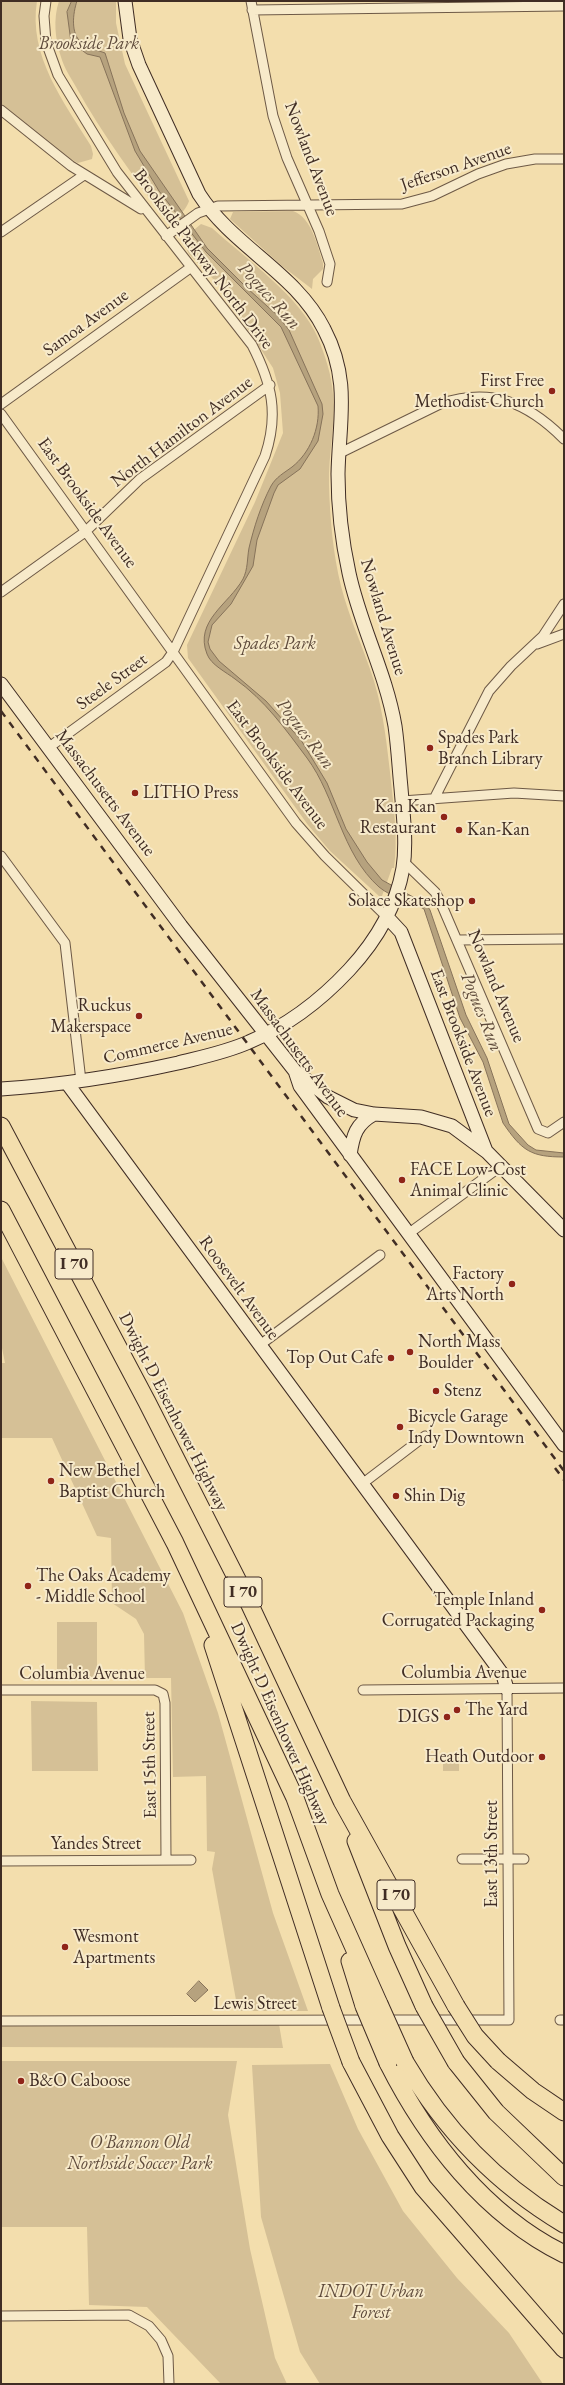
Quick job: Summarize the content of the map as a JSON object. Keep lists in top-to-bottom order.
{
  "streets": {
    "highway": ["I 70", "Dwight D Eisenhower Highway"],
    "street": [
      "Nowland Avenue",
      "Jefferson Avenue",
      "Brookside Parkway North Drive",
      "Samoa Avenue",
      "North Hamilton Avenue",
      "East Brookside Avenue",
      "Steele Street",
      "Massachusetts Avenue",
      "Commerce Avenue",
      "Roosevelt Avenue",
      "Columbia Avenue",
      "East 15th Street",
      "Yandes Street",
      "East 13th Street",
      "Lewis Street"
    ]
  },
  "crossings": [
    ["Nowland Avenue", "Jefferson Avenue"],
    ["Nowland Avenue", "East Brookside Avenue"],
    ["Nowland Avenue", "Commerce Avenue"],
    ["Jefferson Avenue", "Brookside Parkway North Drive"],
    ["Brookside Parkway North Drive", "Samoa Avenue"],
    ["Brookside Parkway North Drive", "North Hamilton Avenue"],
    ["Brookside Parkway North Drive", "East Brookside Avenue"],
    ["Brookside Parkway North Drive", "Steele Street"],
    ["North Hamilton Avenue", "East Brookside Avenue"],
    ["East Brookside Avenue", "Steele Street"],
    ["East Brookside Avenue", "Massachusetts Avenue"],
    ["East Brookside Avenue", "Commerce Avenue"],
    ["Steele Street", "Massachusetts Avenue"],
    ["Massachusetts Avenue", "Commerce Avenue"],
    ["Commerce Avenue", "Roosevelt Avenue"],
    ["I 70", "Dwight D Eisenhower Highway"],
    ["Roosevelt Avenue", "Columbia Avenue"],
    ["Roosevelt Avenue", "East 13th Street"],
    ["Columbia Avenue", "East 15th Street"],
    ["Columbia Avenue", "East 13th Street"],
    ["East 15th Street", "Yandes Street"],
    ["East 13th Street", "Lewis Street"]
  ],
  "water": ["Pogues Run"],
  "parks": [
    "Brookside Park",
    "Spades Park",
    "O'Bannon Old Northside Soccer Park",
    "INDOT Urban Forest"
  ],
  "places": [
    "First Free Methodist Church",
    "Spades Park Branch Library",
    "LITHO Press",
    "Kan Kan Restaurant",
    "Kan-Kan",
    "Solace Skateshop",
    "Ruckus Makerspace",
    "FACE Low-Cost Animal Clinic",
    "Factory Arts North",
    "North Mass Boulder",
    "Top Out Cafe",
    "Stenz",
    "Bicycle Garage Indy Downtown",
    "New Bethel Baptist Church",
    "Shin Dig",
    "The Oaks Academy - Middle School",
    "Temple Inland Corrugated Packaging",
    "The Yard",
    "DIGS",
    "Heath Outdoor",
    "Wesmont Apartments",
    "B&O Caboose"
  ]
}
